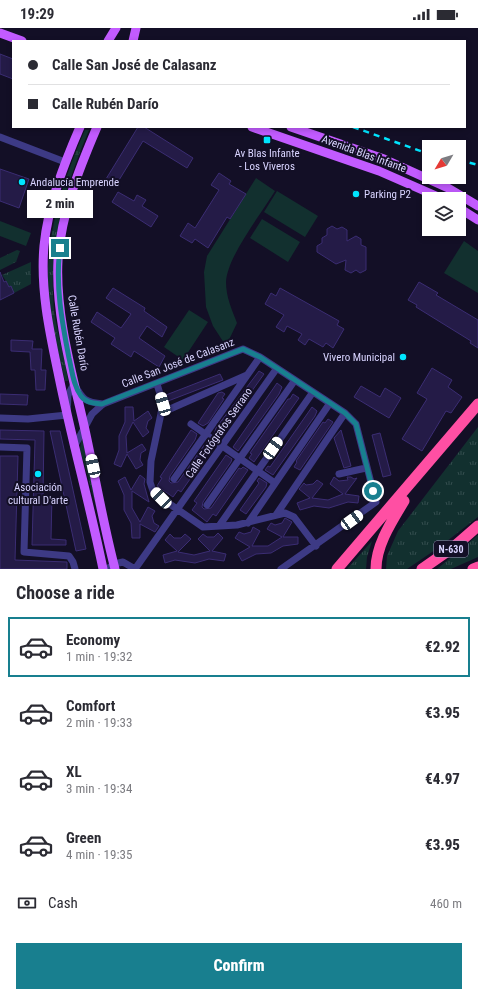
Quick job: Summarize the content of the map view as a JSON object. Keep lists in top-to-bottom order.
{
  "streets": {
    "highway": ["N-630"],
    "main road": ["Avenida Blas Infante", "Calle Rubén Darío"],
    "street": ["Calle San José de Calasanz", "Calle Fotógrafos Serrano"]
  },
  "crossings": [
    ["Calle San José de Calasanz", "Calle Fotógrafos Serrano"]
  ],
  "places": {
    "transit": ["Av Blas Infante - Los Viveros"],
    "other": [
      "Andalucía Emprende",
      "Parking P2",
      "Vivero Municipal",
      "Asociación cultural D'arte"
    ]
  },
  "north": "bottom left",
  "page": {
    "status": "19:29",
    "banner": ["Calle San José de Calasanz", "Calle Rubén Darío"],
    "bubble": "2 min",
    "heading": "Choose a ride",
    "list": [
      {
        "name": "Economy",
        "note": "1 min · 19:32",
        "value": "€2.92"
      },
      {
        "name": "Comfort",
        "note": "2 min · 19:33",
        "value": "€3.95"
      },
      {
        "name": "XL",
        "note": "3 min · 19:34",
        "value": "€4.97"
      },
      {
        "name": "Green",
        "note": "4 min · 19:35",
        "value": "€3.95"
      }
    ],
    "pay": ["Cash", "460 m"],
    "buttons": "Confirm"
  }
}
